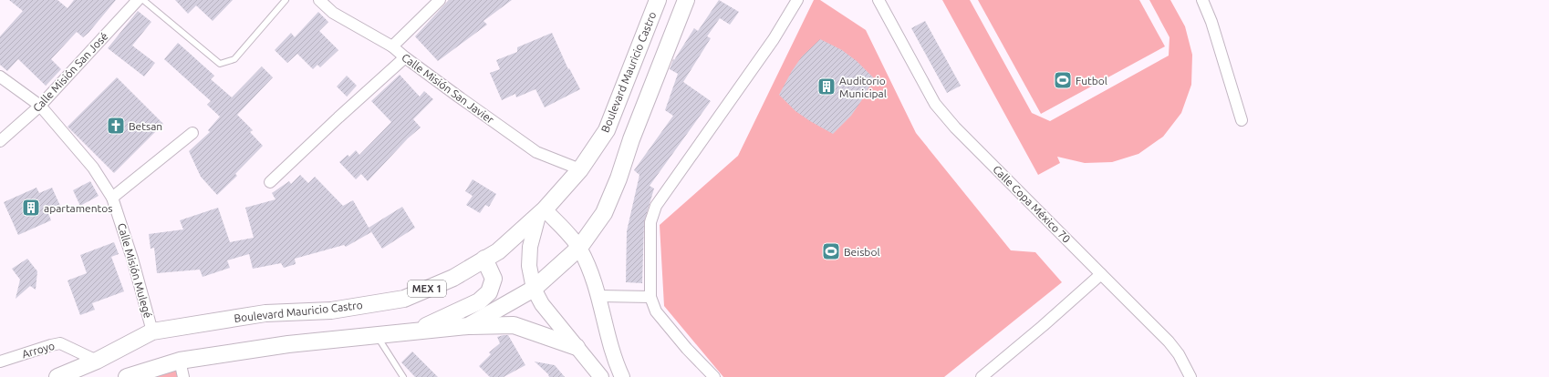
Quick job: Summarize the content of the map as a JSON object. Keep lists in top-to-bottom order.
{
  "streets": {
    "main road": ["Boulevard Mauricio Castro", "MEX 1"],
    "street": [
      "Calle Misión San José",
      "Calle Misión San Javier",
      "Calle Copa México 70",
      "Calle Misión Mulegé",
      "Arroyo"
    ]
  },
  "crossings": [
    ["Calle Misión San José", "Calle Misión Mulegé"],
    ["Boulevard Mauricio Castro", "Calle Misión San Javier"],
    ["Boulevard Mauricio Castro", "Calle Misión Mulegé"],
    ["Boulevard Mauricio Castro", "Arroyo"]
  ],
  "places": {
    "sports": ["Futbol", "Beisbol"],
    "building": ["Auditorio Municipal", "apartamentos"],
    "church": ["Betsan"]
  }
}
